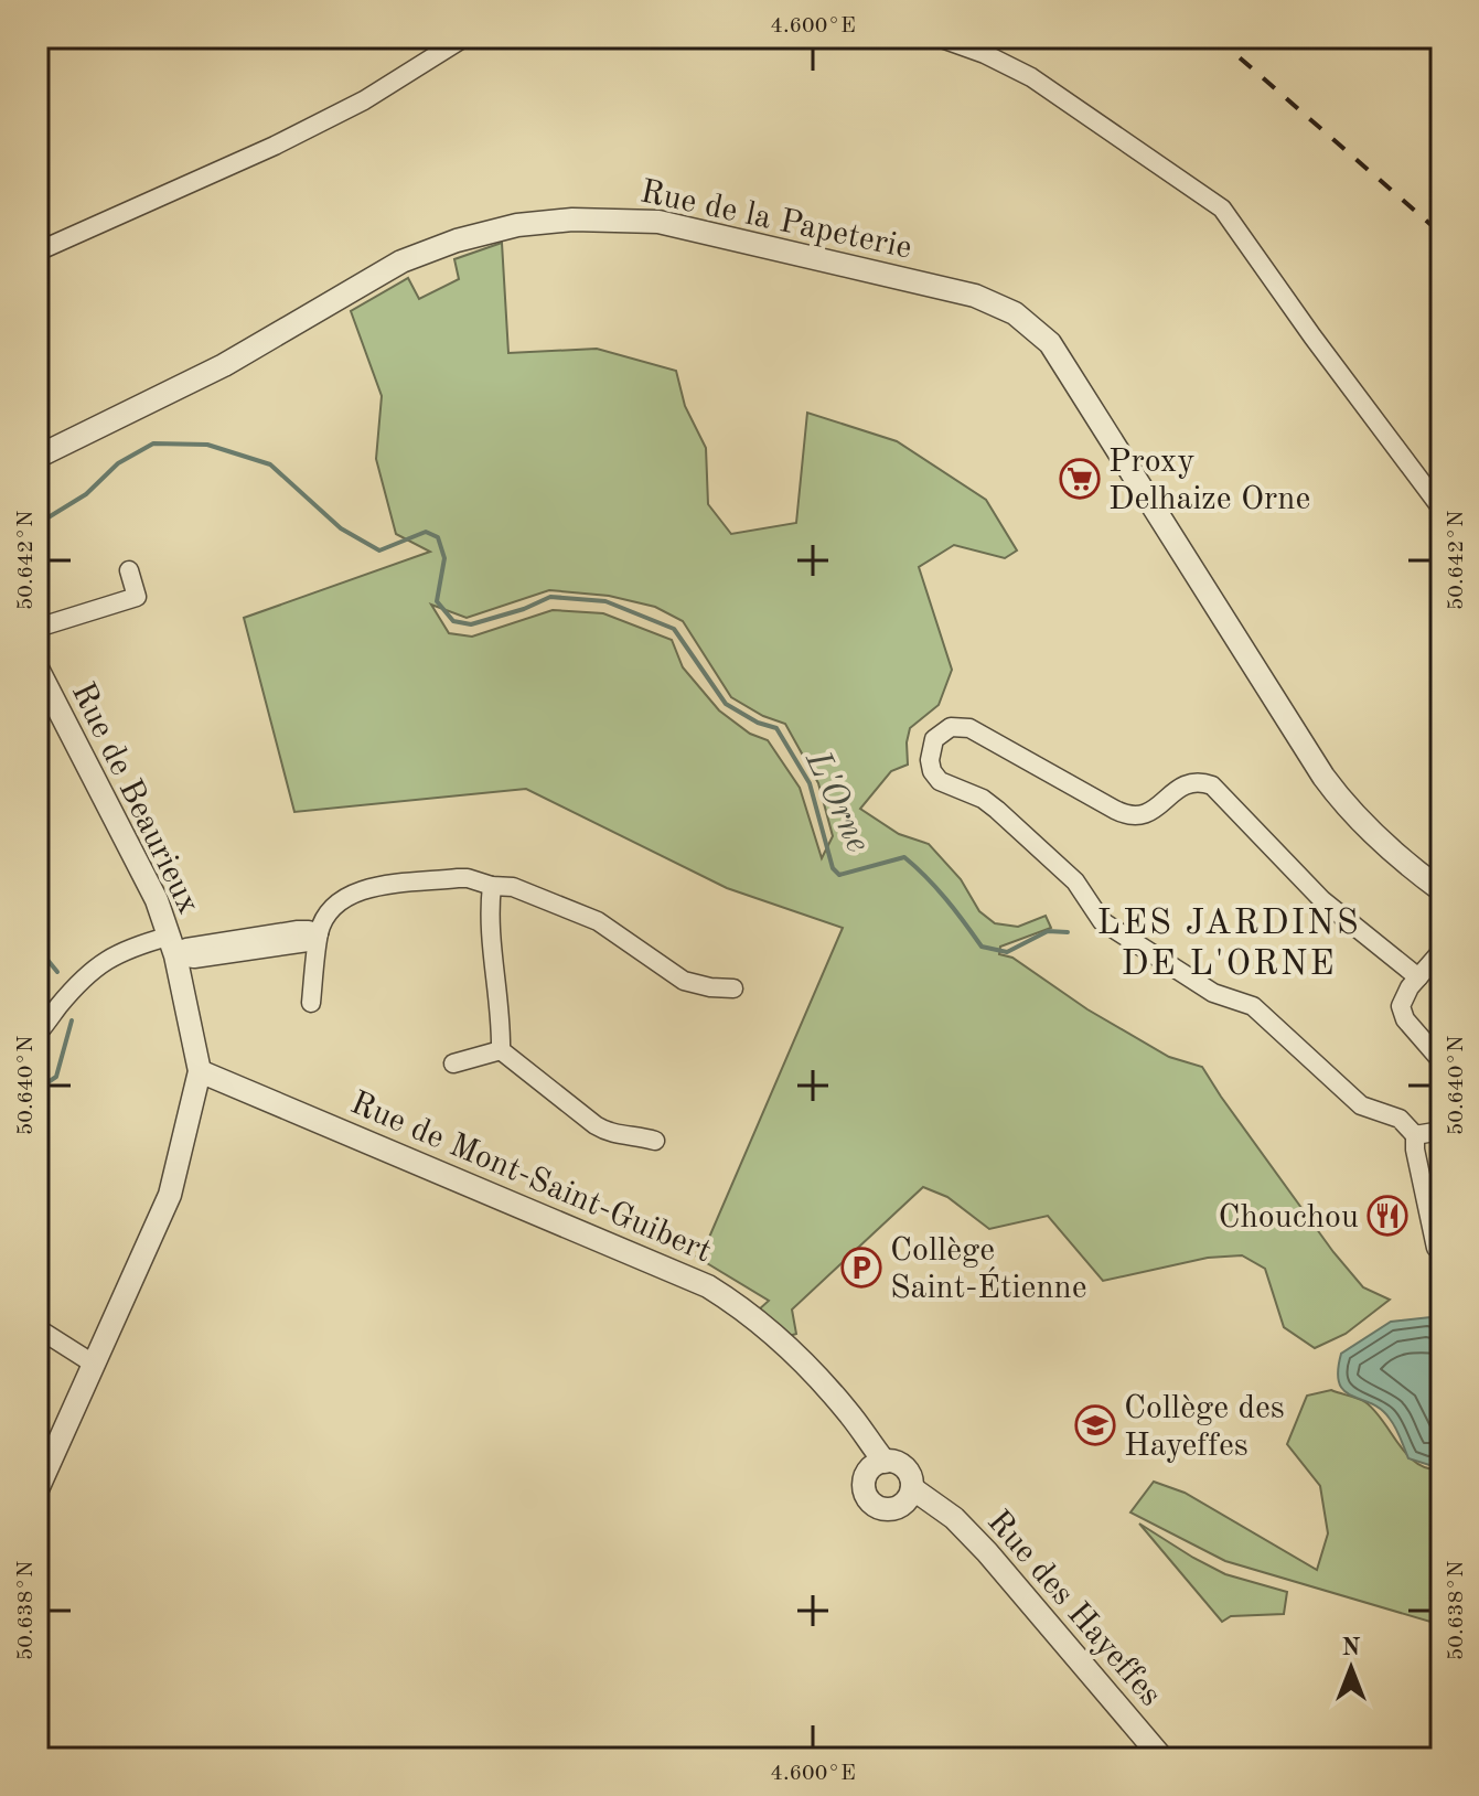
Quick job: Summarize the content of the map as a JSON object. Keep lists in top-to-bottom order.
{
  "streets": {
    "street": [
      "Rue de la Papeterie",
      "Rue de Beaurieux",
      "Rue de Mont-Saint-Guibert",
      "Rue des Hayeffes"
    ]
  },
  "crossings": [
    ["Rue de Beaurieux", "Rue de Mont-Saint-Guibert"],
    ["Rue de Mont-Saint-Guibert", "Rue des Hayeffes"]
  ],
  "districts": ["LES JARDINS DE L'ORNE"],
  "water": ["L'Orne"],
  "places": {
    "supermarket": ["Proxy Delhaize Orne"],
    "restaurant": ["Chouchou"],
    "parking": ["Collège Saint-Étienne"],
    "school or university": ["Collège des Hayeffes"]
  },
  "north": "top",
  "coordinates": [
    "4.600°E",
    "50.642°N",
    "50.640°N",
    "50.638°N"
  ]
}
